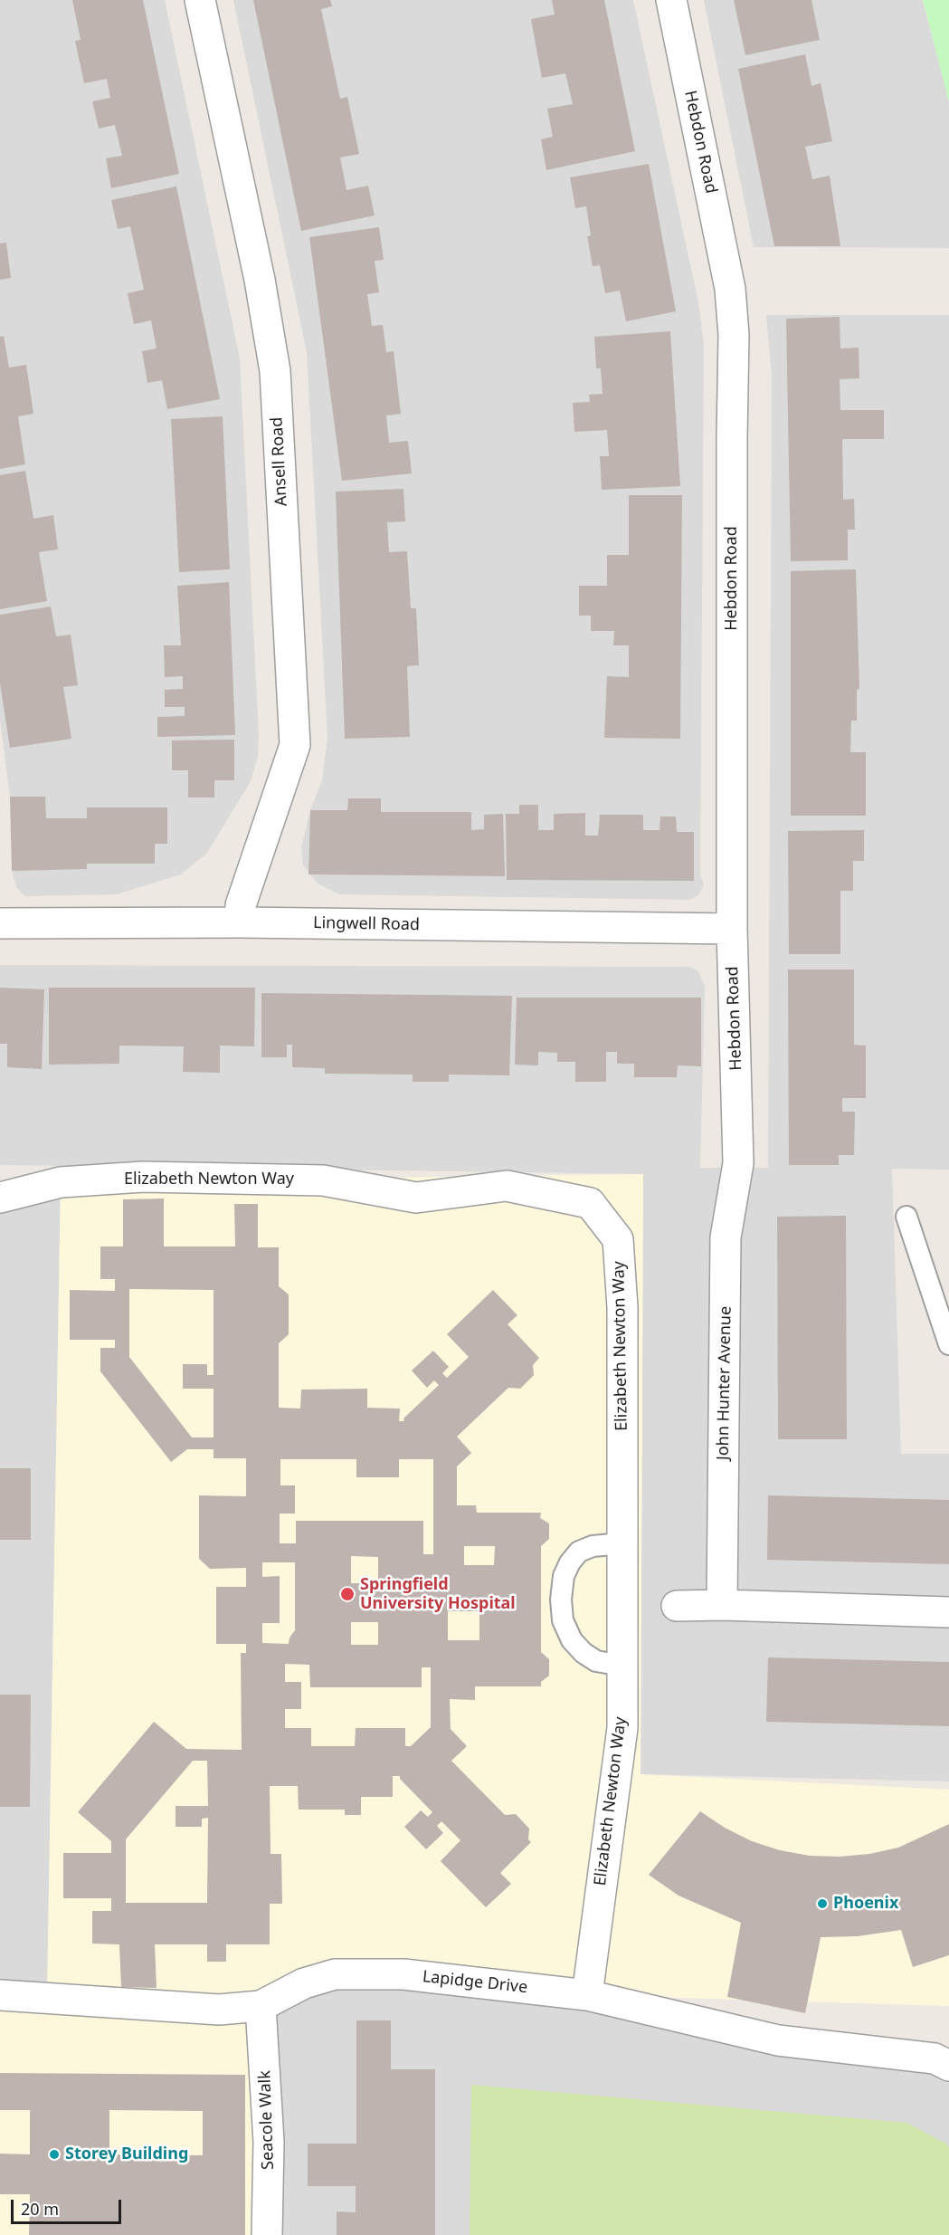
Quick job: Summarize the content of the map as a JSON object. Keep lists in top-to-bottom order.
{
  "streets": {
    "street": [
      "Hebdon Road",
      "Ansell Road",
      "Lingwell Road",
      "Elizabeth Newton Way",
      "John Hunter Avenue",
      "Lapidge Drive",
      "Seacole Walk"
    ]
  },
  "crossings": [
    ["Hebdon Road", "Lingwell Road"],
    ["Hebdon Road", "John Hunter Avenue"],
    ["Ansell Road", "Lingwell Road"],
    ["Elizabeth Newton Way", "Lapidge Drive"],
    ["Lapidge Drive", "Seacole Walk"]
  ],
  "places": ["Springfield University Hospital", "Phoenix", "Storey Building"],
  "scale_bar": "20 m"
}
